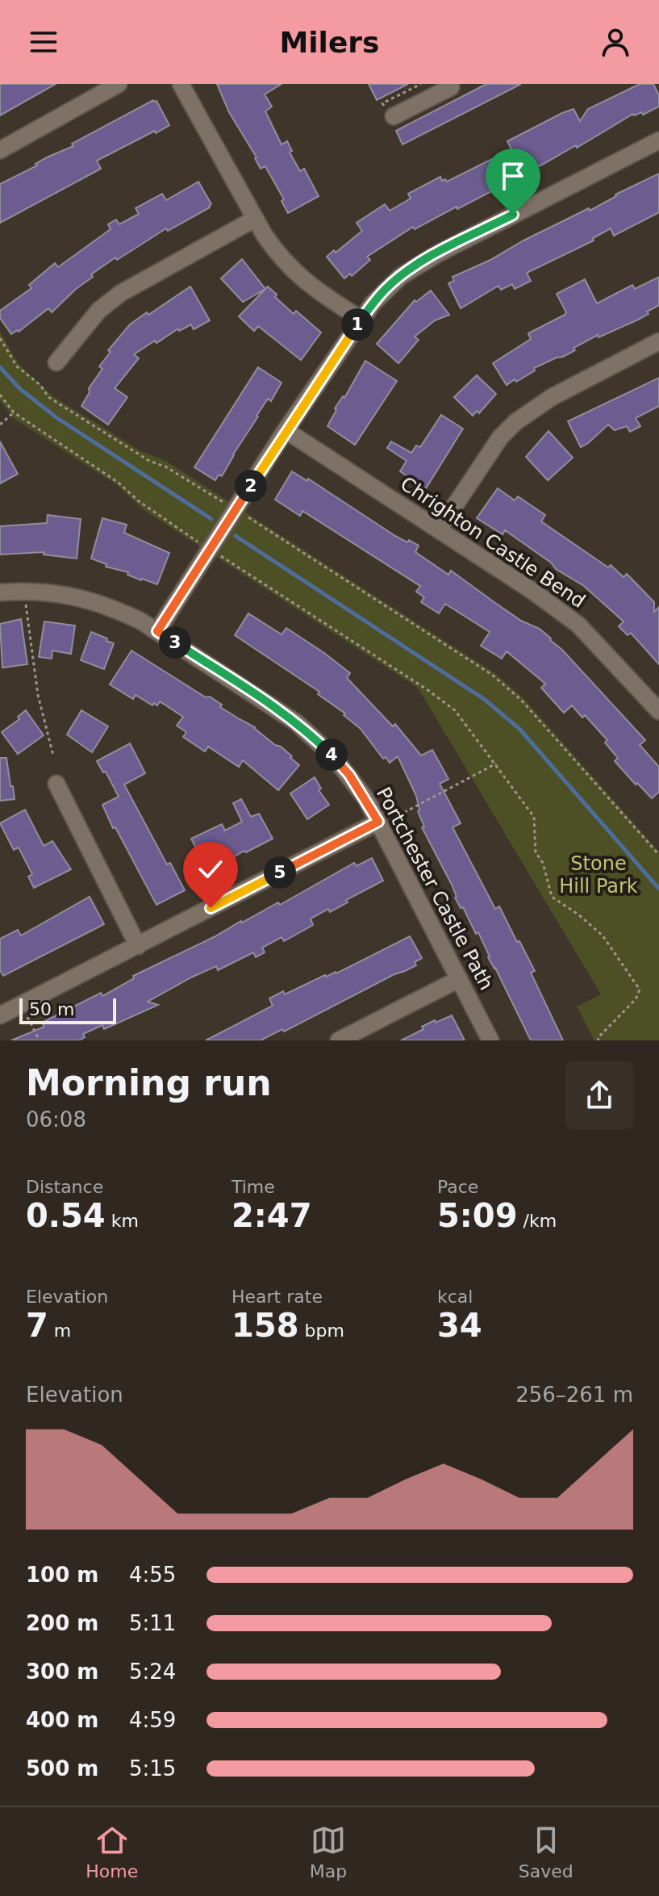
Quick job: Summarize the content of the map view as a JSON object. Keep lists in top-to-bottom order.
{
  "streets": {
    "street": ["Chrighton Castle Bend", "Portchester Castle Path"]
  },
  "parks": ["Stone Hill Park"],
  "scale_bar": "50 m",
  "page": {
    "header": "Milers",
    "pins": [
      "1",
      "2",
      "3",
      "4",
      "5"
    ],
    "scale": "50 m",
    "heading": ["Morning run", "06:08"],
    "stats": [
      ["Distance", "0.54 km"],
      ["Time", "2:47"],
      ["Pace", "5:09 /km"],
      ["Elevation", "7 m"],
      ["Heart rate", "158 bpm"],
      ["kcal", "34"]
    ],
    "chart": ["Elevation", "256–261 m"],
    "list": [
      {
        "name": "100 m",
        "note": "4:55"
      },
      {
        "name": "200 m",
        "note": "5:11"
      },
      {
        "name": "300 m",
        "note": "5:24"
      },
      {
        "name": "400 m",
        "note": "4:59"
      },
      {
        "name": "500 m",
        "note": "5:15"
      }
    ],
    "tabs": ["Home", "Map", "Saved"]
  }
}
